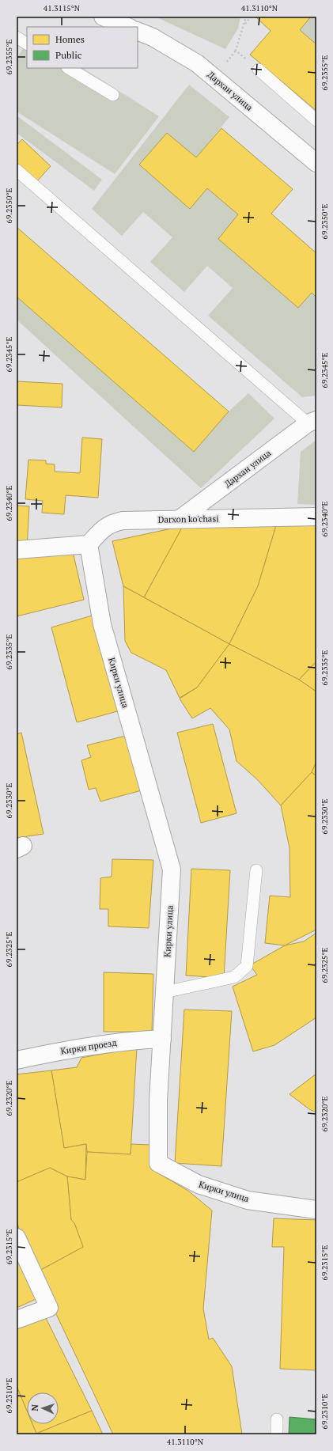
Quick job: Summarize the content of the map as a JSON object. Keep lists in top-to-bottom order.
{
  "streets": {
    "street": [
      "Дархан улица",
      "Darxon ko'chasi",
      "Кирки улица",
      "Кирки проезд"
    ]
  },
  "crossings": [
    ["Дархан улица", "Darxon ko'chasi"],
    ["Darxon ko'chasi", "Кирки улица"],
    ["Кирки улица", "Кирки проезд"]
  ],
  "legend": ["Homes", "Public"],
  "north": "left",
  "coordinates": [
    "41.3115°N",
    "41.3110°N",
    "69.2355°E",
    "69.2350°E",
    "69.2345°E",
    "69.2340°E",
    "69.2335°E",
    "69.2330°E",
    "69.2325°E",
    "69.2320°E",
    "69.2315°E",
    "69.2310°E"
  ]
}
